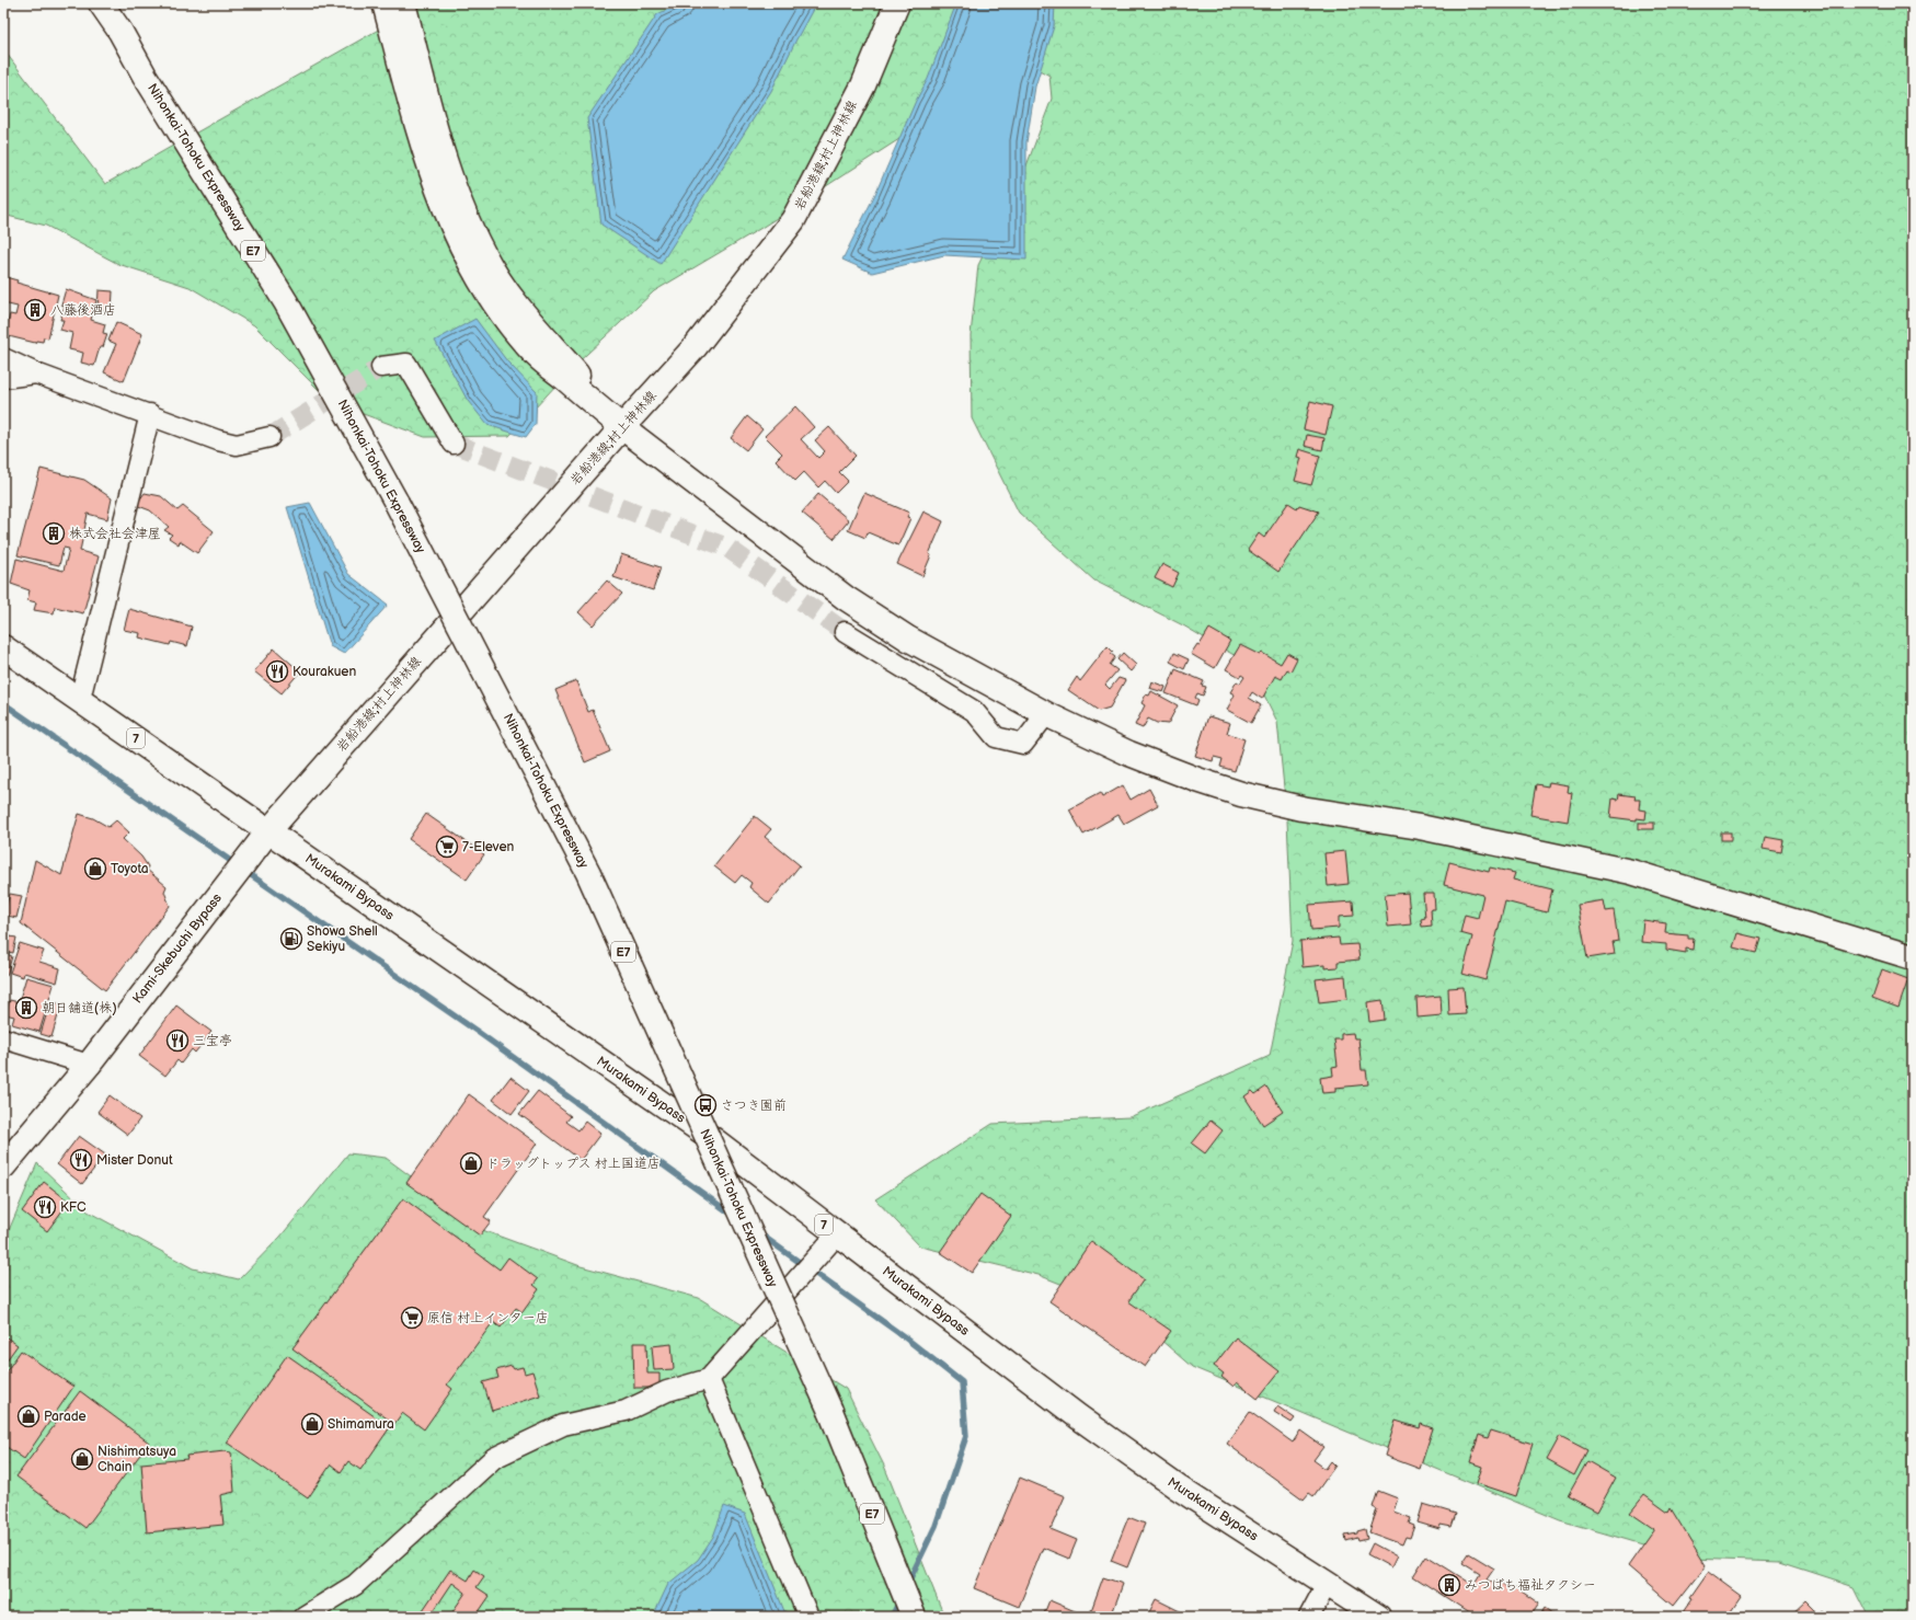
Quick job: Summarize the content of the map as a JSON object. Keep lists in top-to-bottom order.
{
  "streets": {
    "main road": [
      "岩船港線;村上神林線",
      "Nihonkai-Tohoku Expressway",
      "E7",
      "7",
      "Murakami Bypass",
      "Kami-Skebuchi Bypass"
    ]
  },
  "crossings": [
    ["岩船港線;村上神林線", "Murakami Bypass"],
    ["岩船港線;村上神林線", "Kami-Skebuchi Bypass"],
    ["Murakami Bypass", "Kami-Skebuchi Bypass"]
  ],
  "places": {
    "building": [
      "八藤後酒店",
      "株式会社会津屋",
      "朝日舗道(株)",
      "みつばち福祉タクシー"
    ],
    "restaurant": [
      "Kourakuen",
      "三宝亭",
      "Mister Donut",
      "KFC"
    ],
    "supermarket": ["7-Eleven", "原信 村上インター店"],
    "shop": [
      "Toyota",
      "ドラッグトップス 村上国道店",
      "Parade",
      "Shimamura",
      "Nishimatsuya Chain"
    ],
    "fuel station": ["Showa Shell Sekiyu"],
    "bus stop": ["さつき園前"]
  }
}
